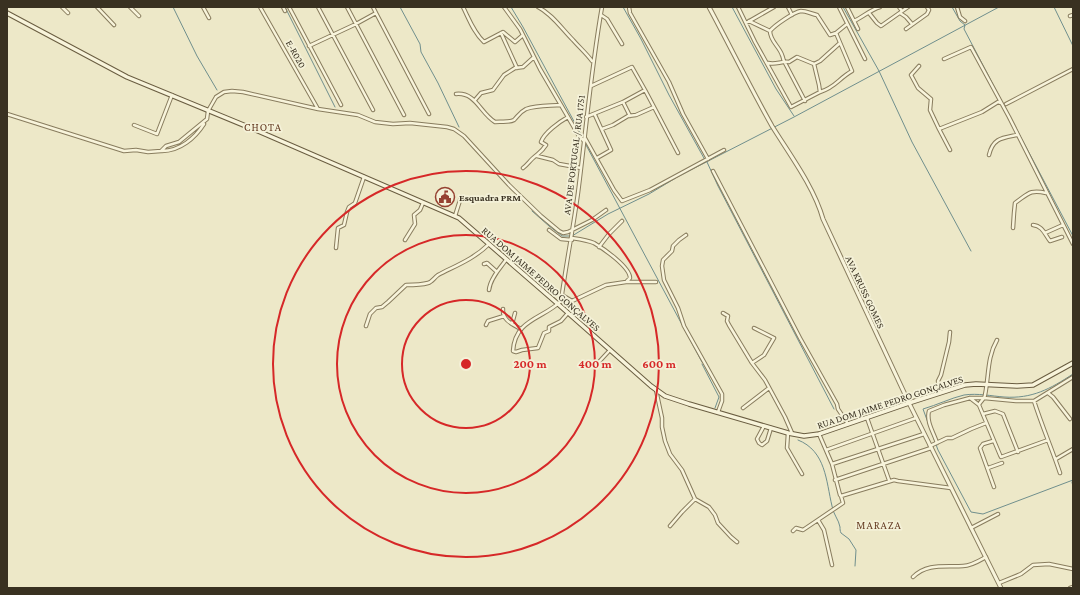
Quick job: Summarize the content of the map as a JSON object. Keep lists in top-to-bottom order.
{
  "streets": {
    "main road": ["RUA DOM JAIME PEDRO GONÇALVES"],
    "street": ["E-R020", "AVA DE PORTUGAL / RUA 1751", "AVA KRUSS GOMES"]
  },
  "crossings": [
    ["AVA DE PORTUGAL / RUA 1751", "RUA DOM JAIME PEDRO GONÇALVES"],
    ["RUA DOM JAIME PEDRO GONÇALVES", "AVA KRUSS GOMES"]
  ],
  "districts": ["CHOTA", "MARAZA"],
  "places": {
    "public building": ["Esquadra PRM"]
  },
  "rings": ["200 m", "400 m", "600 m"]
}
